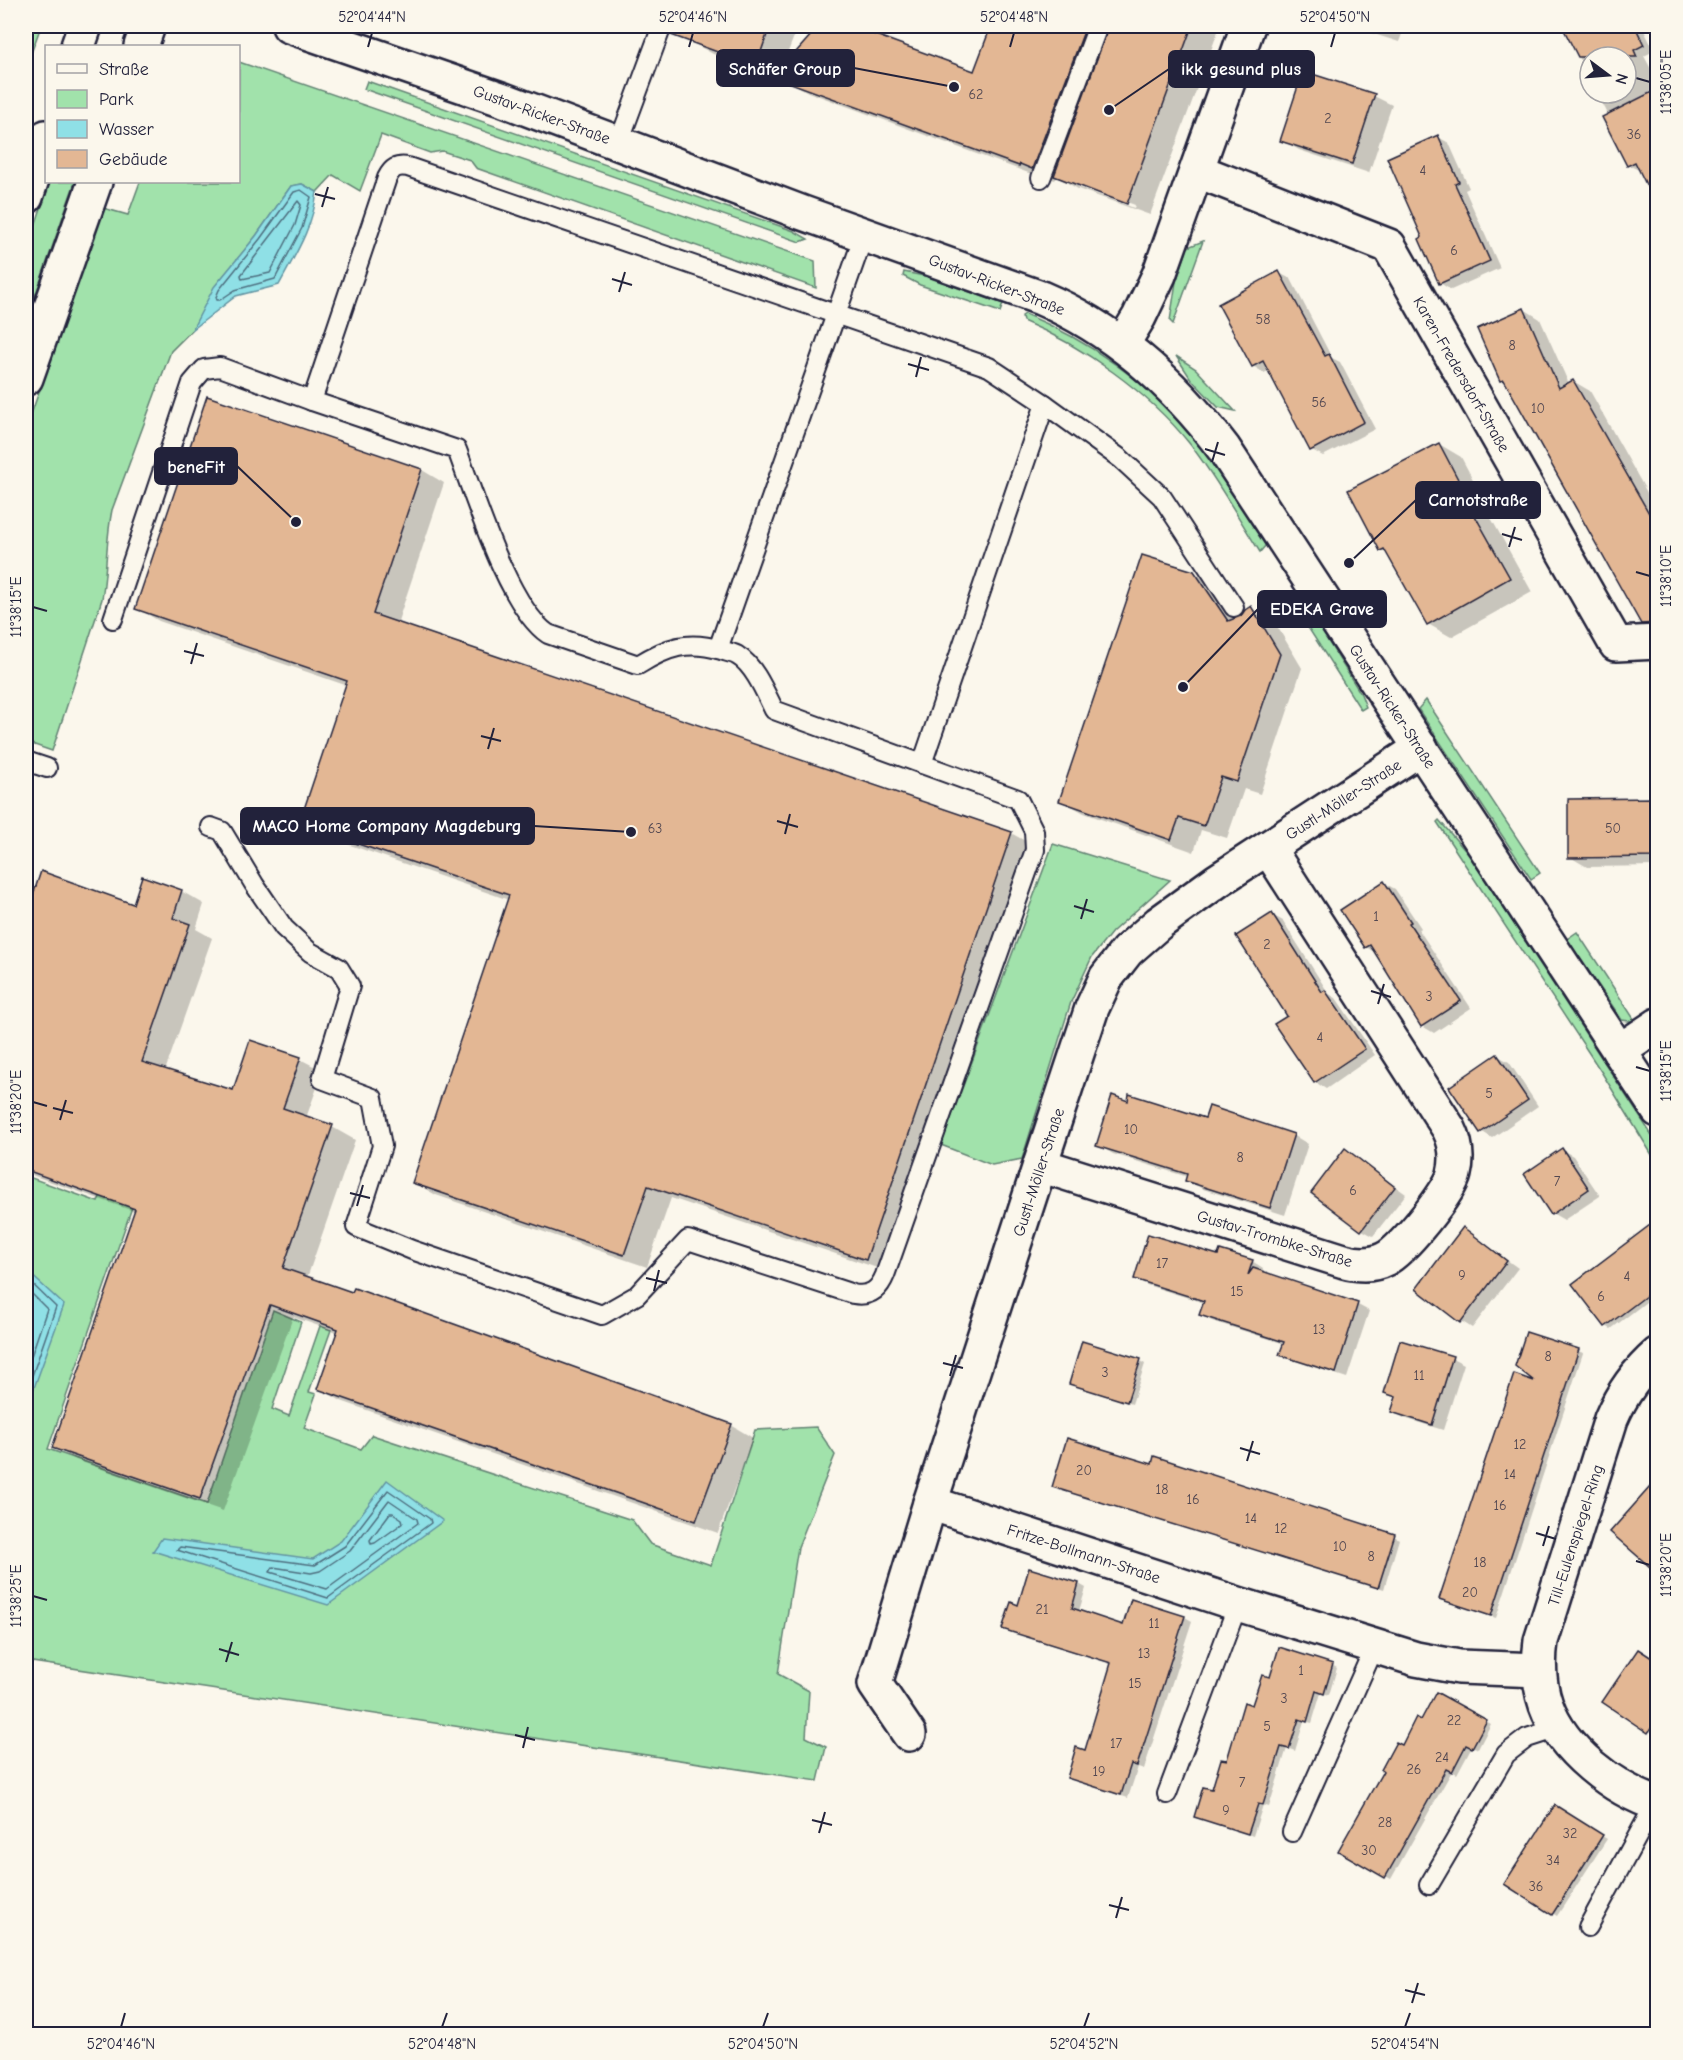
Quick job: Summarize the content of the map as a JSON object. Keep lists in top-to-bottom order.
{
  "streets": {
    "street": [
      "Gustav-Ricker-Straße",
      "Karen-Fredersdorf-Straße",
      "Gustl-Möller-Straße",
      "Gustav-Trombke-Straße",
      "Till-Eulenspiegel-Ring",
      "Fritze-Bollmann-Straße"
    ]
  },
  "crossings": [
    ["Gustav-Ricker-Straße", "Gustl-Möller-Straße"],
    ["Gustl-Möller-Straße", "Gustav-Trombke-Straße"],
    ["Gustl-Möller-Straße", "Fritze-Bollmann-Straße"],
    ["Till-Eulenspiegel-Ring", "Fritze-Bollmann-Straße"]
  ],
  "places": [
    "Schäfer Group",
    "ikk gesund plus",
    "beneFit",
    "Carnotstraße",
    "EDEKA Grave",
    "MACO Home Company Magdeburg"
  ],
  "house_numbers": [
    "62",
    "2",
    "36",
    "4",
    "6",
    "58",
    "8",
    "56",
    "10",
    "63",
    "50",
    "1",
    "2",
    "3",
    "4",
    "5",
    "10",
    "8",
    "7",
    "6",
    "17",
    "9",
    "4",
    "15",
    "6",
    "13",
    "8",
    "3",
    "11",
    "12",
    "20",
    "14",
    "18",
    "16",
    "16",
    "14",
    "12",
    "10",
    "8",
    "18",
    "20",
    "21",
    "11",
    "13",
    "1",
    "15",
    "3",
    "22",
    "5",
    "17",
    "24",
    "26",
    "19",
    "7",
    "9",
    "28",
    "32",
    "30",
    "34",
    "36"
  ],
  "legend": [
    "Straße",
    "Park",
    "Wasser",
    "Gebäude"
  ],
  "north": "right",
  "coordinates": [
    "52°04'44\"N",
    "52°04'46\"N",
    "52°04'48\"N",
    "52°04'50\"N",
    "11°38'05\"E",
    "11°38'10\"E",
    "11°38'15\"E",
    "11°38'20\"E",
    "11°38'25\"E",
    "52°04'52\"N",
    "52°04'54\"N"
  ]
}
